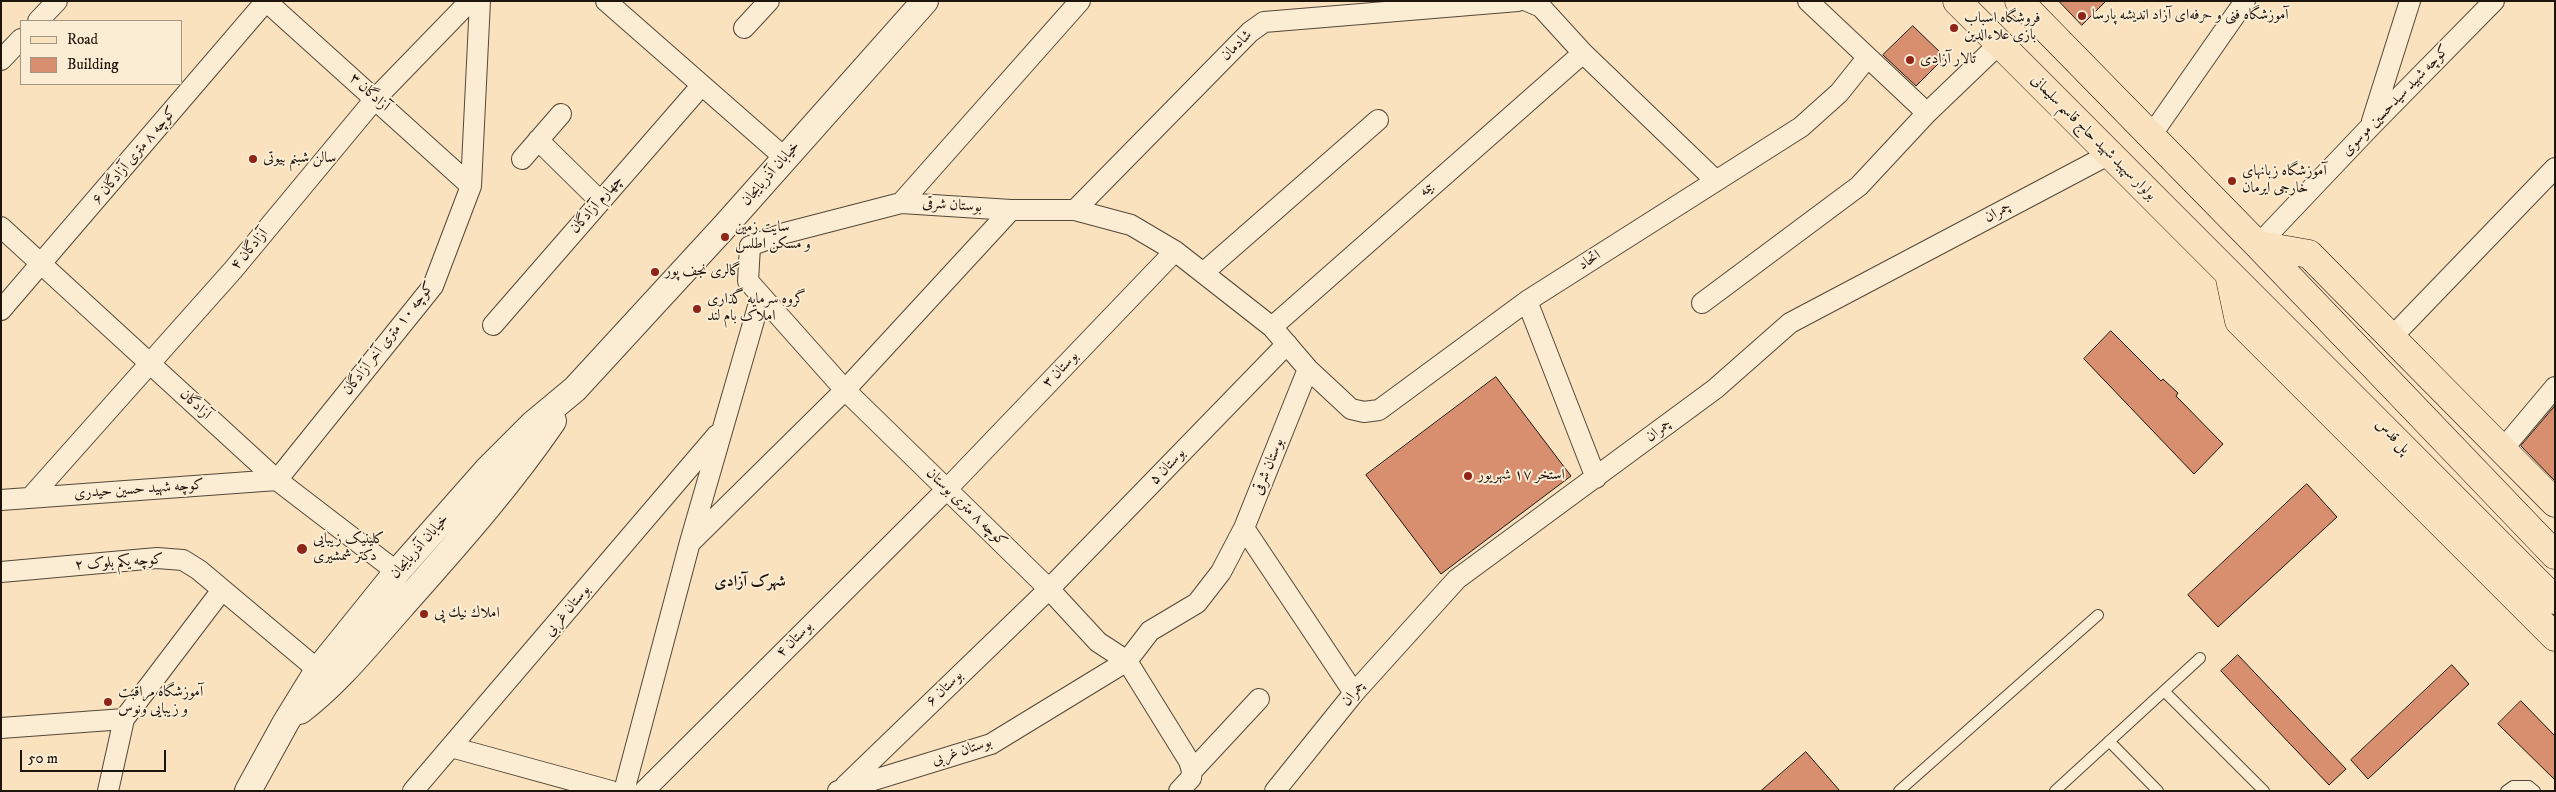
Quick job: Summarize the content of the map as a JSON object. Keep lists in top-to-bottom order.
{
  "streets": {
    "main road": ["بولوار سپهبد شهید حاج قاسم سلیمانی", "پل قدس"],
    "street": [
      "شادمان",
      "آزادگان ۳",
      "کوچه شهید سیدحسین موسوی",
      "کوچه ۸ متری آزادگان ۶",
      "خیابان آذربایجان",
      "بیمه",
      "چهارم آزادگان",
      "بوستان شرقی",
      "چمران",
      "آزادگان ۴",
      "اتحاد",
      "کوچه ۱۰ متری آخر آزادگان",
      "بوستان ۳",
      "آزادگان",
      "بوستان ۵",
      "کوچه شهید حسین حیدری",
      "کوچه ۸ متری بوستان",
      "کوچه یکم بلوک ۲",
      "بوستان غربی",
      "بوستان ۴",
      "بوستان ۶"
    ]
  },
  "crossings": [
    ["شادمان", "بوستان شرقی"],
    ["آزادگان ۳", "کوچه ۸ متری آزادگان ۶"],
    ["آزادگان ۳", "آزادگان ۴"],
    ["آزادگان ۳", "کوچه ۱۰ متری آخر آزادگان"],
    ["بولوار سپهبد شهید حاج قاسم سلیمانی", "چمران"],
    ["بولوار سپهبد شهید حاج قاسم سلیمانی", "پل قدس"],
    ["کوچه ۸ متری آزادگان ۶", "آزادگان"],
    ["خیابان آذربایجان", "آزادگان"],
    ["خیابان آذربایجان", "کوچه یکم بلوک ۲"],
    ["بیمه", "بوستان شرقی"],
    ["بوستان شرقی", "اتحاد"],
    ["بوستان شرقی", "بوستان ۳"],
    ["بوستان شرقی", "بوستان ۵"],
    ["بوستان شرقی", "کوچه ۸ متری بوستان"],
    ["بوستان شرقی", "بوستان غربی"],
    ["آزادگان ۴", "آزادگان"],
    ["آزادگان ۴", "کوچه شهید حسین حیدری"],
    ["کوچه ۱۰ متری آخر آزادگان", "آزادگان"],
    ["کوچه ۱۰ متری آخر آزادگان", "کوچه شهید حسین حیدری"],
    ["بوستان ۳", "کوچه ۸ متری بوستان"],
    ["بوستان ۳", "بوستان ۴"],
    ["آزادگان", "کوچه شهید حسین حیدری"],
    ["بوستان ۵", "کوچه ۸ متری بوستان"],
    ["بوستان ۵", "بوستان ۶"],
    ["کوچه ۸ متری بوستان", "بوستان غربی"],
    ["کوچه ۸ متری بوستان", "بوستان ۴"],
    ["کوچه ۸ متری بوستان", "بوستان ۶"],
    ["بوستان غربی", "بوستان ۶"]
  ],
  "districts": ["شهرک آزادی"],
  "places": [
    "آموزشگاه فنی و حرفه‌ای آزاد اندیشه پارسا",
    "فروشگاه اسباب بازی علاءالدین",
    "تالار آزادی",
    "سالن شبنم بیوتی",
    "آموزشگاه زبانهای خارجی ایرمان",
    "سایت زمین و مسکن اطلس",
    "گالری نجف پور",
    "گروه سرمایه گذاری املاک بام لند",
    "استخر ١٧ شهریور",
    "کلینیک زیبایی دکتر شمشیری",
    "املاك نيك پى",
    "آموزشگاه مراقبت و زیبایی ونوس"
  ],
  "legend": ["Road", "Building"],
  "scale_bar": "50 m"
}
